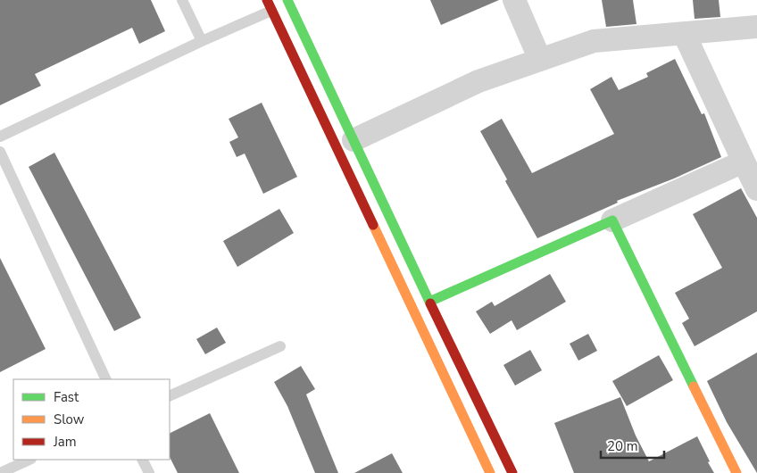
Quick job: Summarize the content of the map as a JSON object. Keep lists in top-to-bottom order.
{
  "legend": ["Fast", "Slow", "Jam"],
  "scale_bar": "20 m"
}
